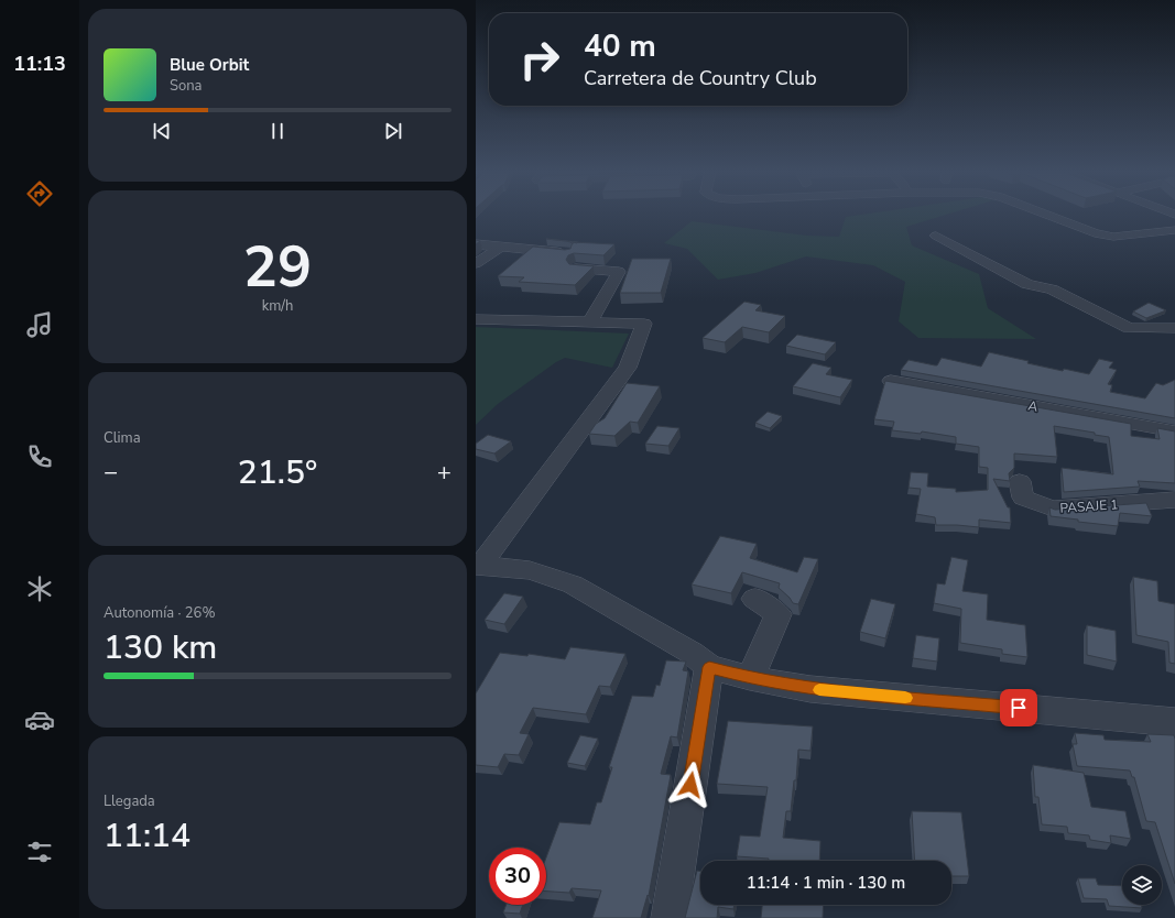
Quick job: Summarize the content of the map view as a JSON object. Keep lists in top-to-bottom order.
{
  "streets": {
    "street": ["A", "PASAJE 1"]
  },
  "page": {
    "tabs": "11:13",
    "turn": ["40 m", "Carretera de Country Club"],
    "song": ["Blue Orbit", "Sona"],
    "tile": [
      ["29", "km/h"],
      "Clima",
      ["Autonomía · 26%", "130 km"],
      ["Llegada", "11:14"]
    ],
    "heat": ["−", "21.5°", "+"],
    "limit": "30",
    "trip": "11:14 · 1 min · 130 m"
  }
}
